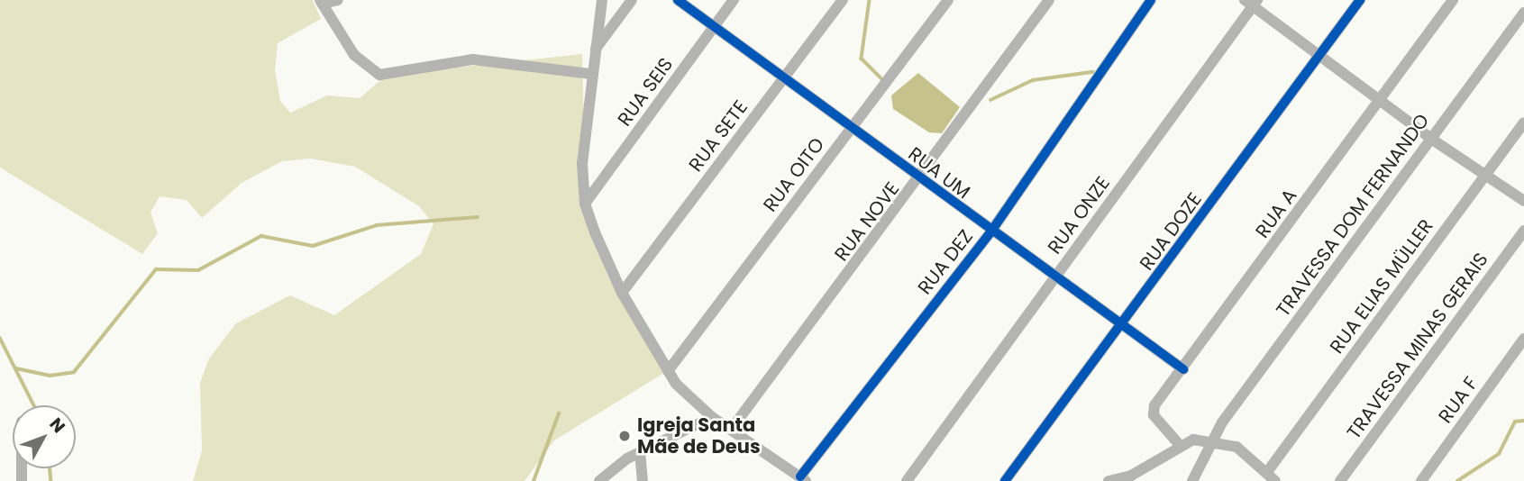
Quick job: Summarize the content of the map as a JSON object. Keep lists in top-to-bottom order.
{
  "streets": {
    "street": [
      "RUA SEIS",
      "RUA SETE",
      "RUA UM",
      "RUA OITO",
      "RUA A",
      "RUA ONZE",
      "TRAVESSA DOM FERNANDO",
      "RUA NOVE",
      "RUA DOZE",
      "RUA DEZ",
      "RUA ELIAS MÜLLER",
      "TRAVESSA MINAS GERAIS",
      "RUA F"
    ]
  },
  "crossings": [
    ["RUA SEIS", "RUA UM"],
    ["RUA SETE", "RUA UM"],
    ["RUA UM", "RUA OITO"],
    ["RUA UM", "RUA A"],
    ["RUA UM", "RUA ONZE"],
    ["RUA UM", "RUA NOVE"],
    ["RUA UM", "RUA DOZE"],
    ["RUA UM", "RUA DEZ"]
  ],
  "places": ["Igreja Santa Mãe de Deus"],
  "north": "top right"
}
